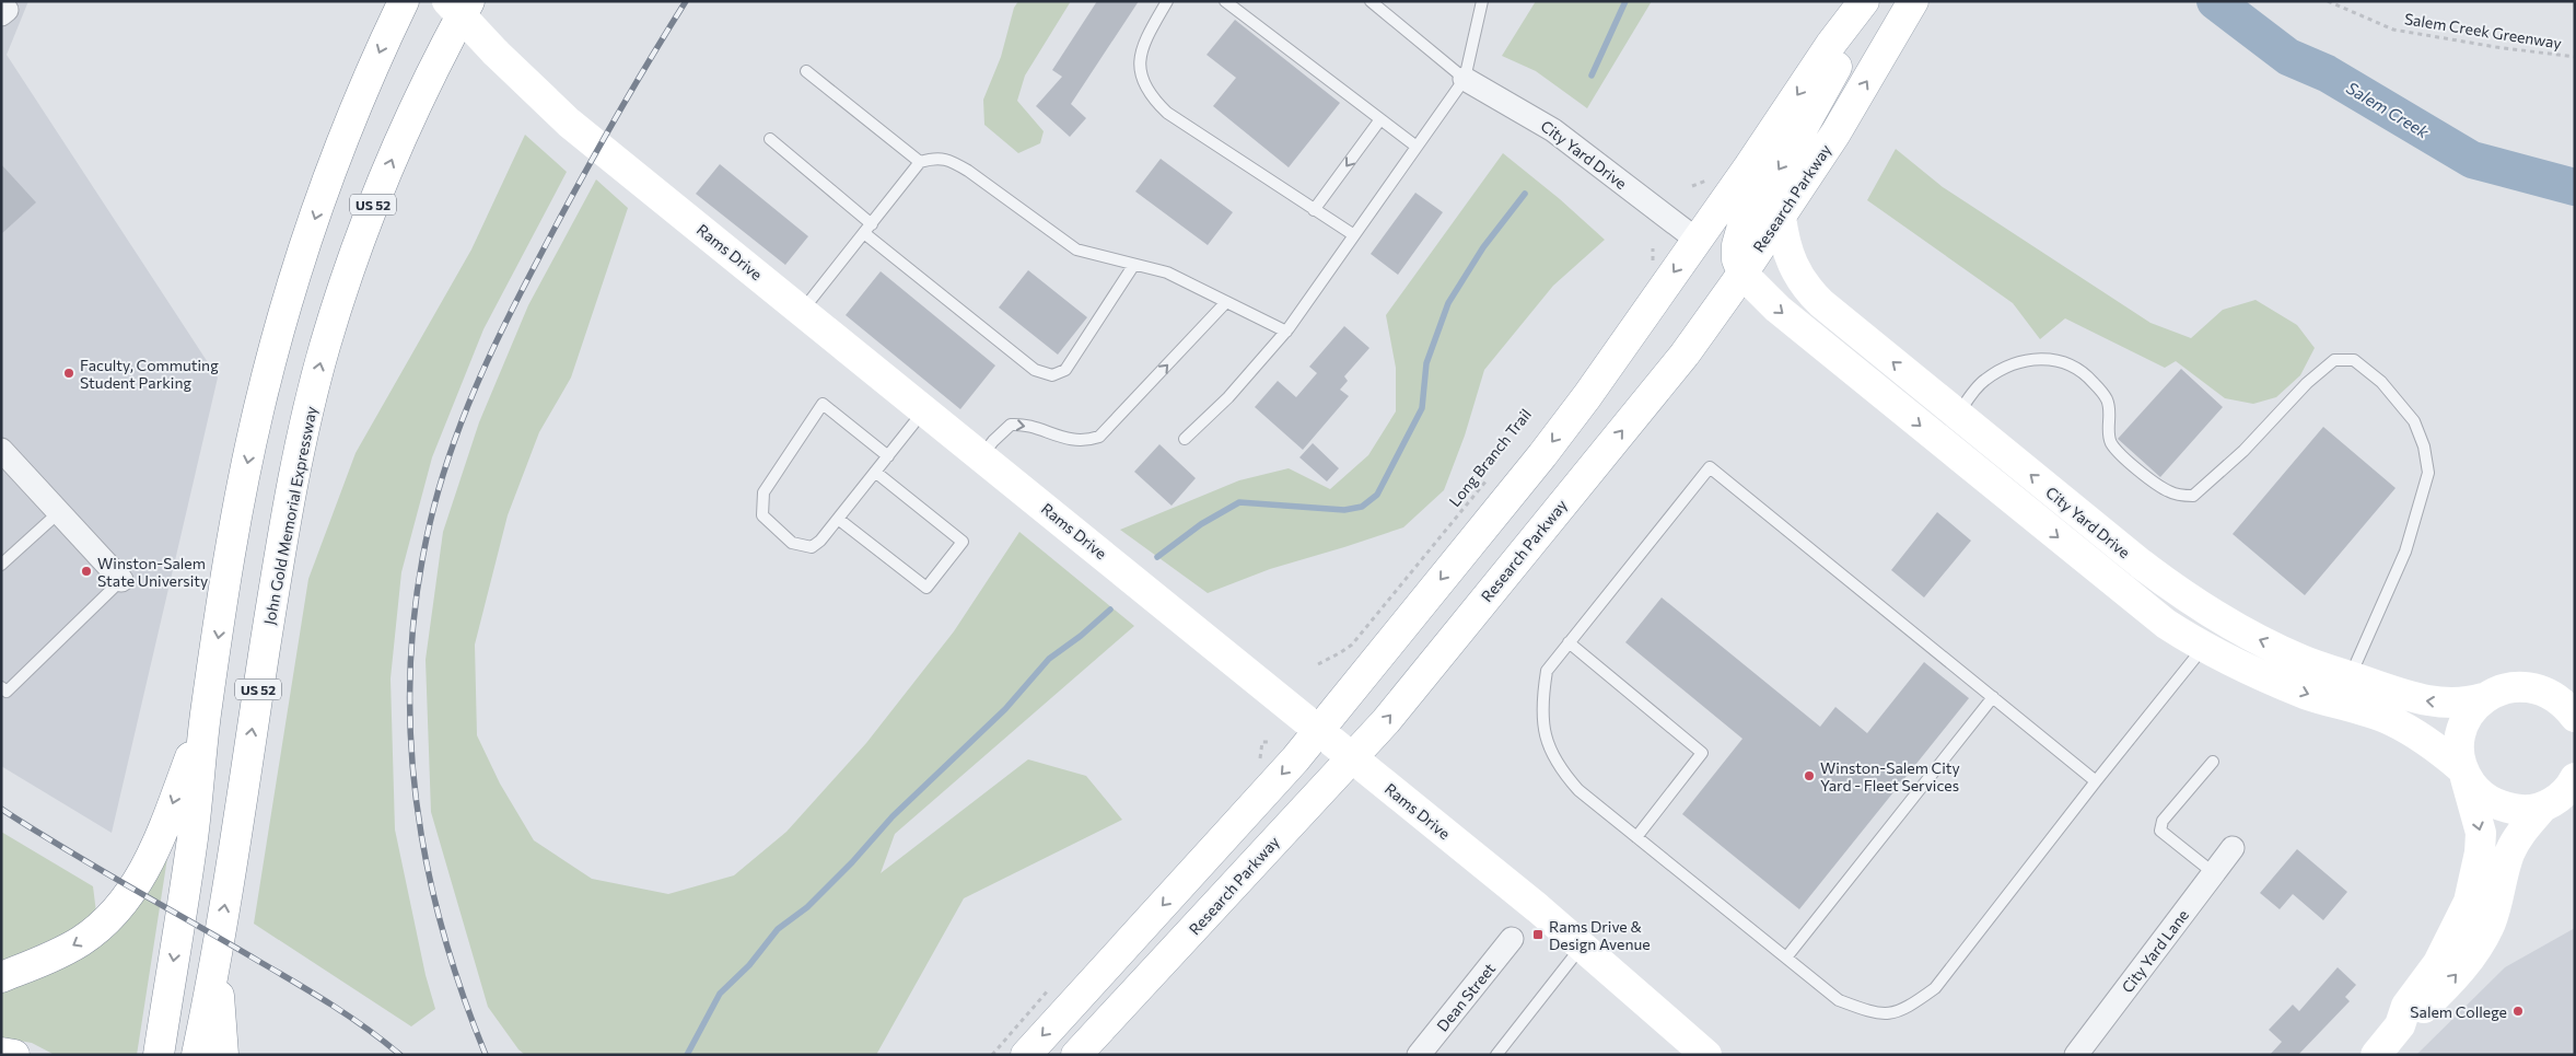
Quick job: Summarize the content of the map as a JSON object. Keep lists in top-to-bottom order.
{
  "streets": {
    "main road": [
      "City Yard Drive",
      "Research Parkway",
      "US 52",
      "Rams Drive",
      "John Gold Memorial Expressway"
    ],
    "street": ["City Yard Lane", "Dean Street"],
    "path": ["Salem Creek Greenway", "Long Branch Trail"]
  },
  "crossings": [
    ["City Yard Drive", "Research Parkway"],
    ["Research Parkway", "Rams Drive"]
  ],
  "water": ["Salem Creek"],
  "places": {
    "other": [
      "Faculty, Commuting Student Parking",
      "Winston-Salem State University",
      "Winston-Salem City Yard - Fleet Services",
      "Salem College"
    ],
    "transit": ["Rams Drive & Design Avenue"]
  }
}
